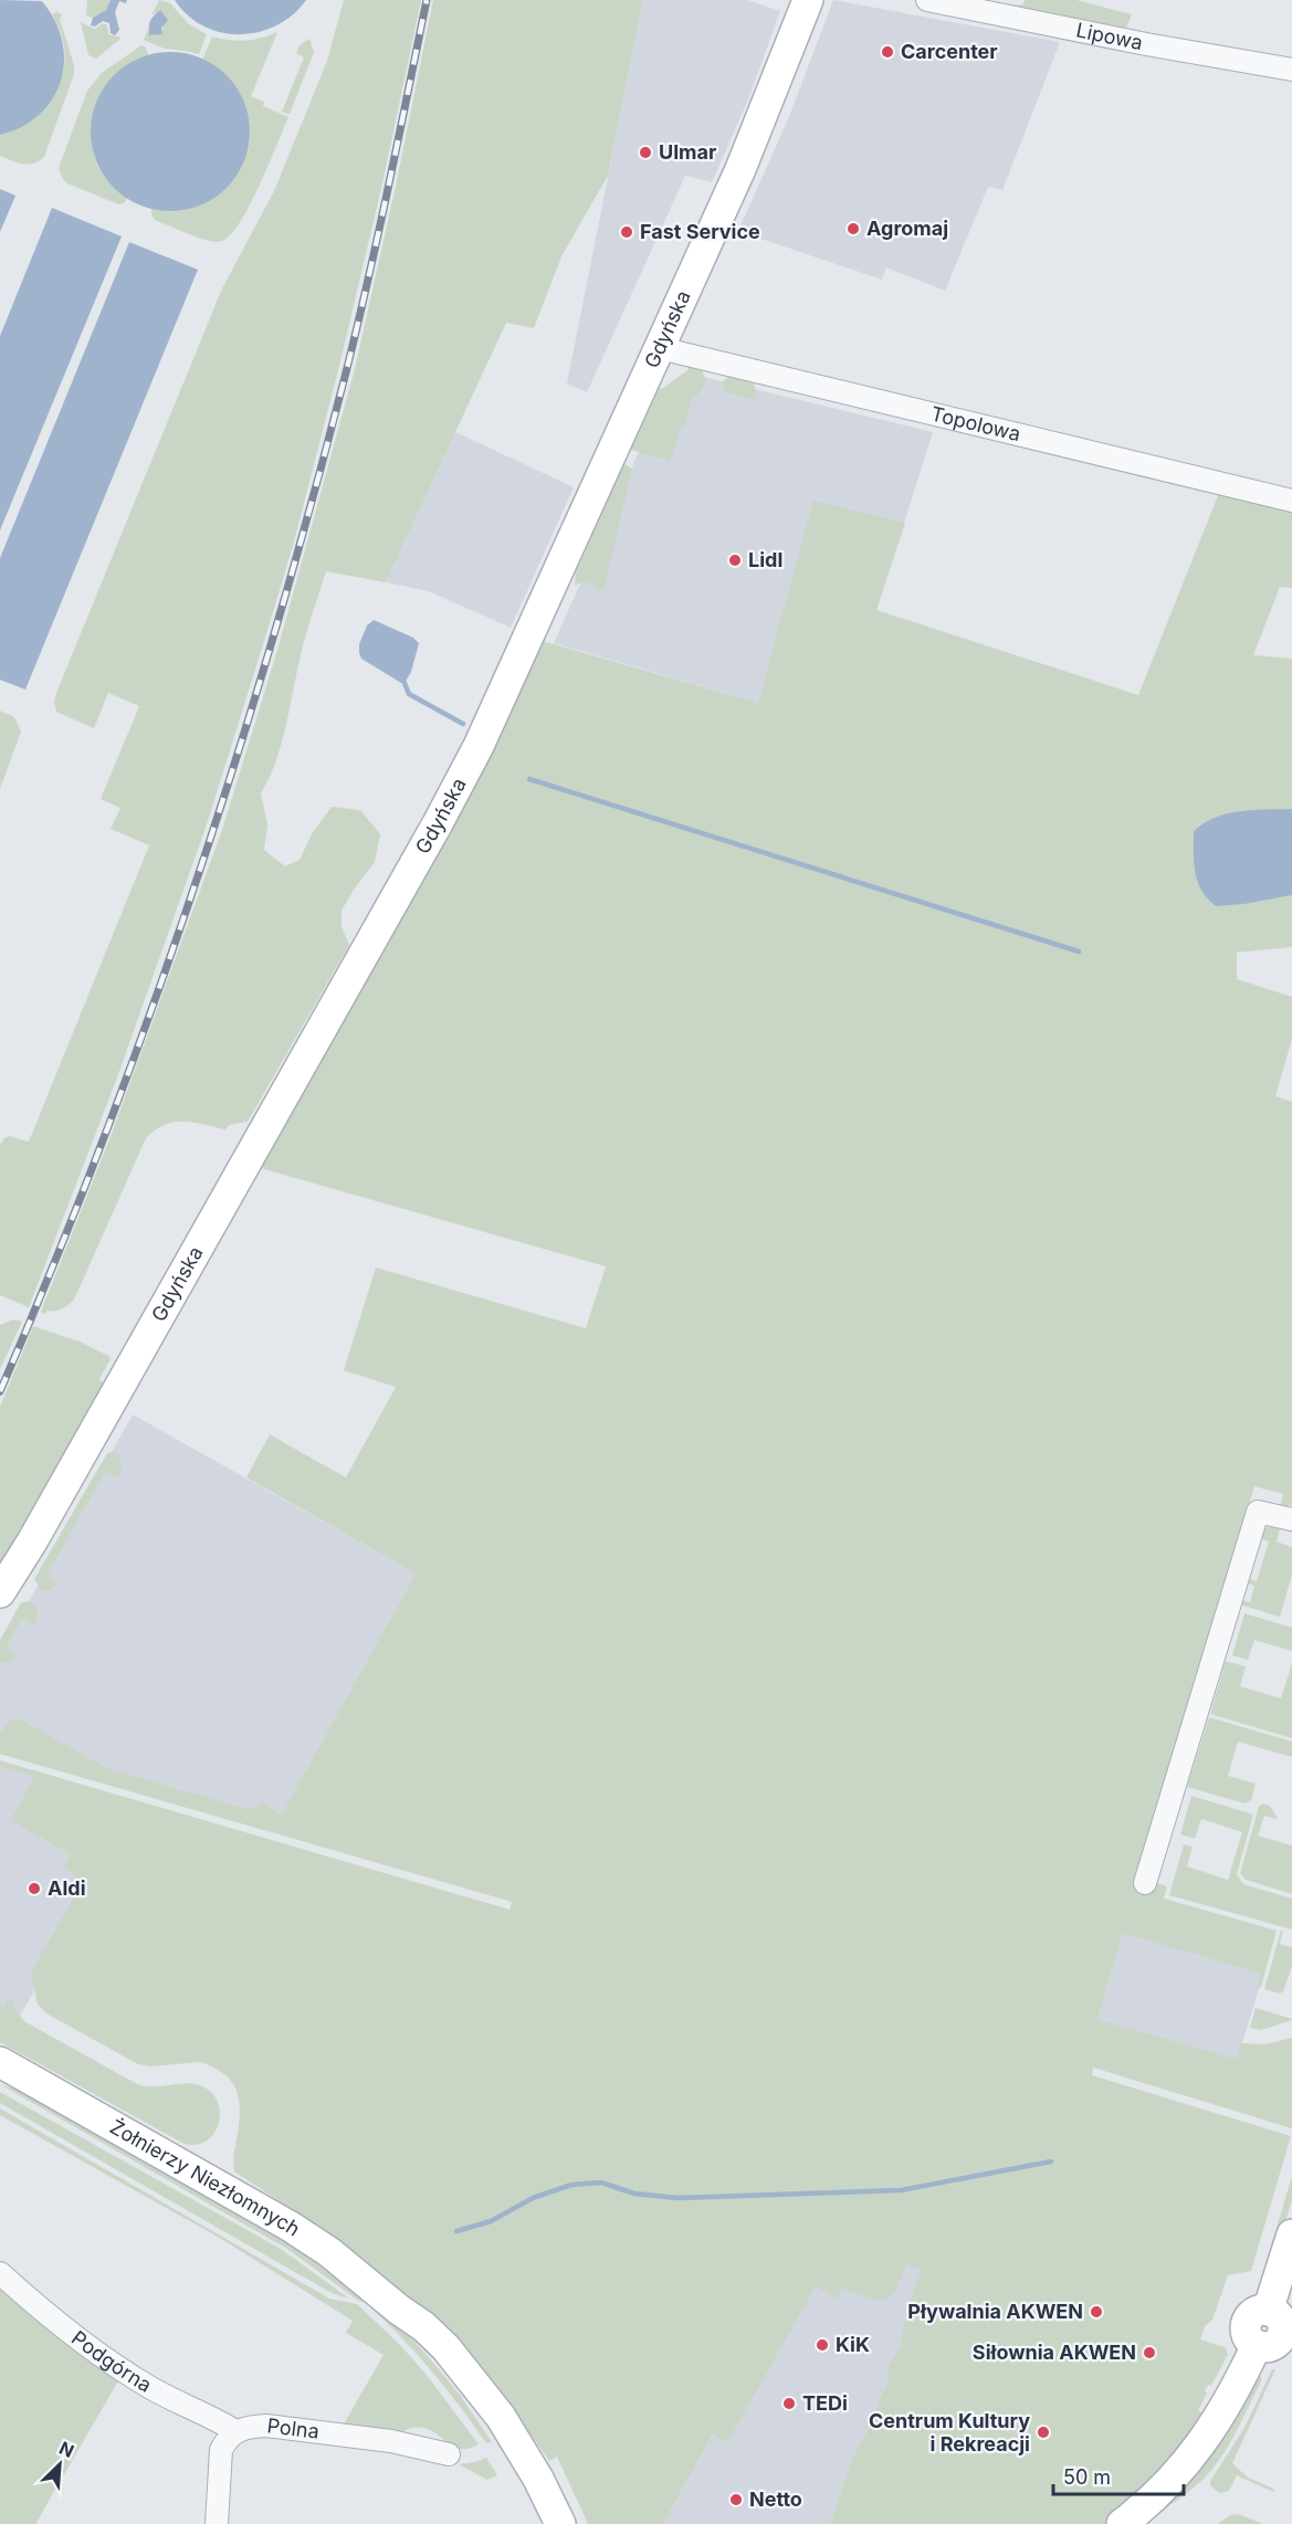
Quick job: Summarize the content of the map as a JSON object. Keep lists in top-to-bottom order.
{
  "streets": {
    "main road": ["Gdyńska", "Żołnierzy Niezłomnych"],
    "street": [
      "Lipowa",
      "Topolowa",
      "Podgórna",
      "Polna"
    ]
  },
  "crossings": [
    ["Gdyńska", "Topolowa"],
    ["Podgórna", "Polna"]
  ],
  "places": [
    "Carcenter",
    "Ulmar",
    "Agromaj",
    "Fast Service",
    "Lidl",
    "Aldi",
    "Pływalnia AKWEN",
    "KiK",
    "Siłownia AKWEN",
    "TEDi",
    "Centrum Kultury i Rekreacji",
    "Netto"
  ],
  "scale_bar": "50 m",
  "north": "top right"
}
